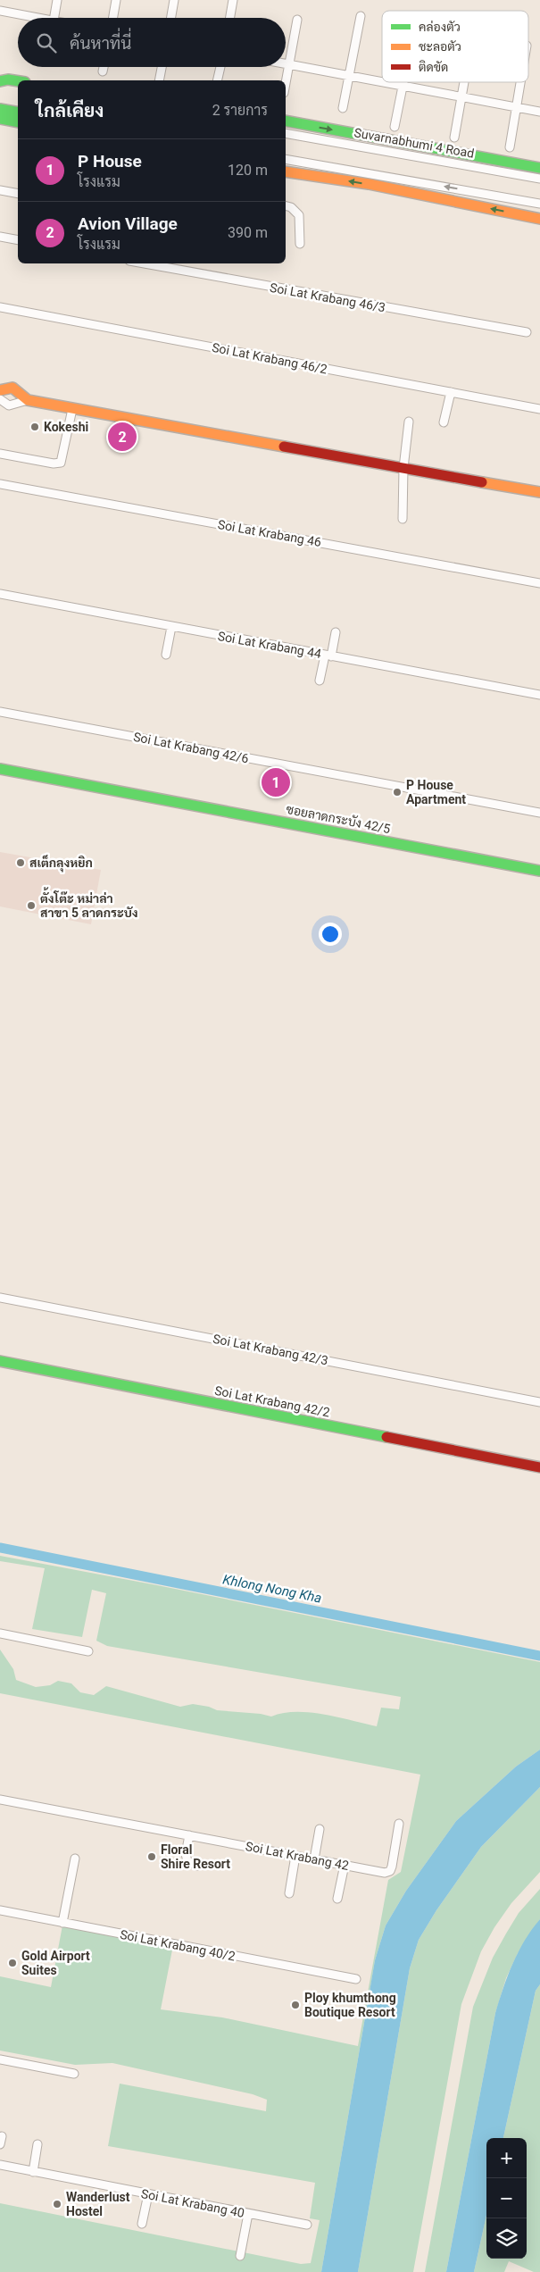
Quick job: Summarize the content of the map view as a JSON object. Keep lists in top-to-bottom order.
{
  "streets": {
    "street": [
      "Suvarnabhumi 4 Road",
      "Soi Lat Krabang 46/3",
      "Soi Lat Krabang 46/2",
      "Soi Lat Krabang 46",
      "Soi Lat Krabang 44",
      "Soi Lat Krabang 42/6",
      "ซอยลาดกระบัง 42/5",
      "Soi Lat Krabang 42/3",
      "Soi Lat Krabang 42/2",
      "Soi Lat Krabang 42",
      "Soi Lat Krabang 40/2",
      "Soi Lat Krabang 40"
    ]
  },
  "water": ["Khlong Nong Kha"],
  "places": [
    "Kokeshi",
    "P House Apartment",
    "สเต็กลุงหยิก",
    "ตั้งโต๊ะ หม่าล่า สาขา 5 ลาดกระบัง",
    "Floral Shire Resort",
    "Gold Airport Suites",
    "Ploy khumthong Boutique Resort",
    "Wanderlust Hostel"
  ],
  "legend": ["คล่องตัว", "ชะลอตัว", "ติดขัด"],
  "page": {
    "search": "ค้นหาที่นี่",
    "heading": ["ใกล้เคียง", "2 รายการ"],
    "list": [
      {
        "mark": "1",
        "name": "P House",
        "note": "โรงแรม",
        "value": "120 m"
      },
      {
        "mark": "2",
        "name": "Avion Village",
        "note": "โรงแรม",
        "value": "390 m"
      }
    ],
    "pins": ["2", "1"],
    "map_buttons": ["+", "−"]
  }
}
